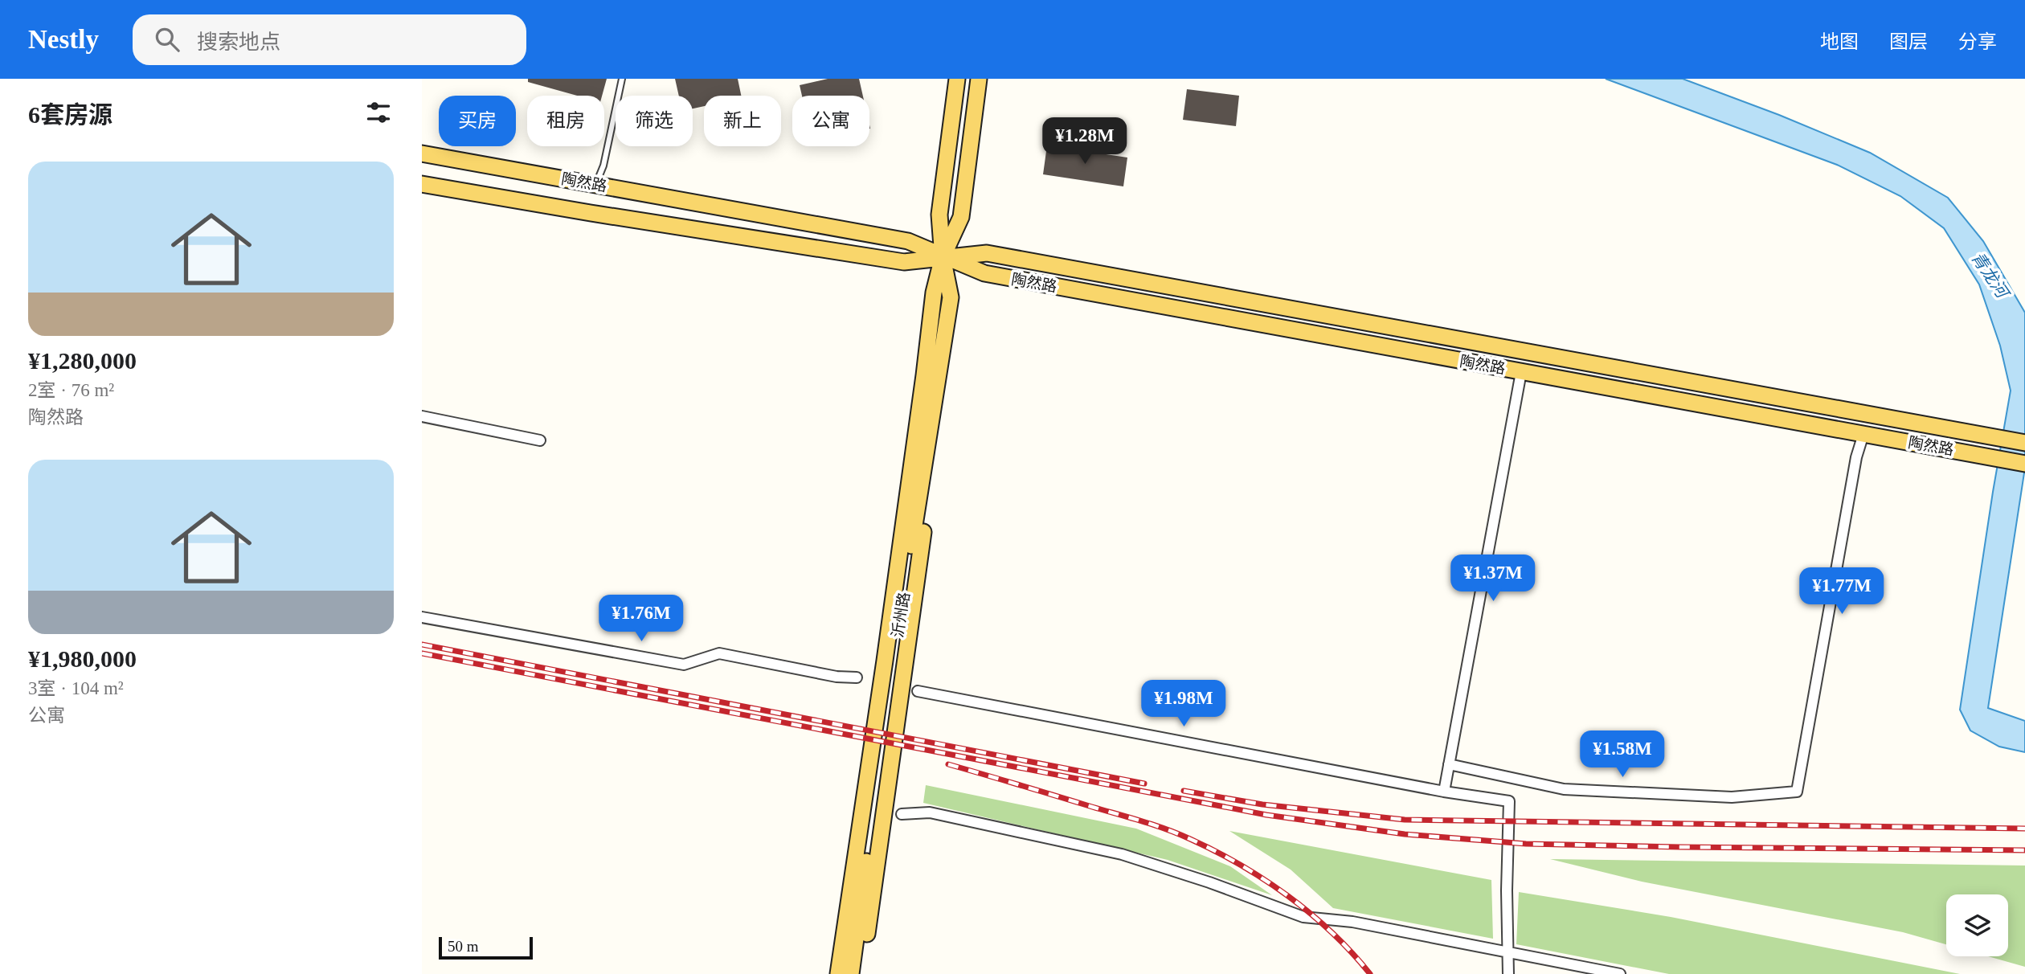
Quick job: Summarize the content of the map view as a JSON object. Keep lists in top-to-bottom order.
{
  "streets": {
    "main road": ["陶然路", "沂州路"]
  },
  "crossings": [
    ["陶然路", "沂州路"]
  ],
  "water": ["青龙河"],
  "scale_bar": "50 m",
  "page": {
    "header": "Nestly",
    "search": "搜索地点",
    "nav": ["地图", "图层", "分享"],
    "heading": "6套房源",
    "chip": [
      "买房",
      "租房",
      "筛选",
      "新上",
      "公寓"
    ],
    "price": [
      "¥1.28M",
      "¥1.37M",
      "¥1.77M",
      "¥1.76M",
      "¥1.98M",
      "¥1.58M"
    ],
    "list": [
      {
        "name": "¥1,280,000",
        "note": "2室 · 76 m² · 陶然路"
      },
      {
        "name": "¥1,980,000",
        "note": "3室 · 104 m² · 公寓"
      }
    ],
    "scale": "50 m"
  }
}
